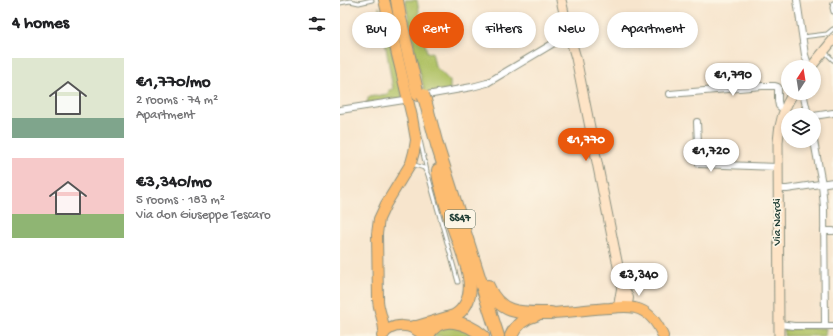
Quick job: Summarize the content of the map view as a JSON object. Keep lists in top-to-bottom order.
{
  "streets": {
    "highway": ["SS47"],
    "street": ["Via Nardi"]
  },
  "north": "top",
  "page": {
    "heading": "4 homes",
    "chip": [
      "Buy",
      "Rent",
      "Filters",
      "New",
      "Apartment"
    ],
    "list": [
      {
        "name": "€1,770/mo",
        "note": "2 rooms · 74 m² · Apartment"
      },
      {
        "name": "€3,340/mo",
        "note": "5 rooms · 183 m² · Via don Giuseppe Tescaro"
      }
    ],
    "price": [
      "€1,790",
      "€1,770",
      "€1,720",
      "€3,340"
    ]
  }
}
